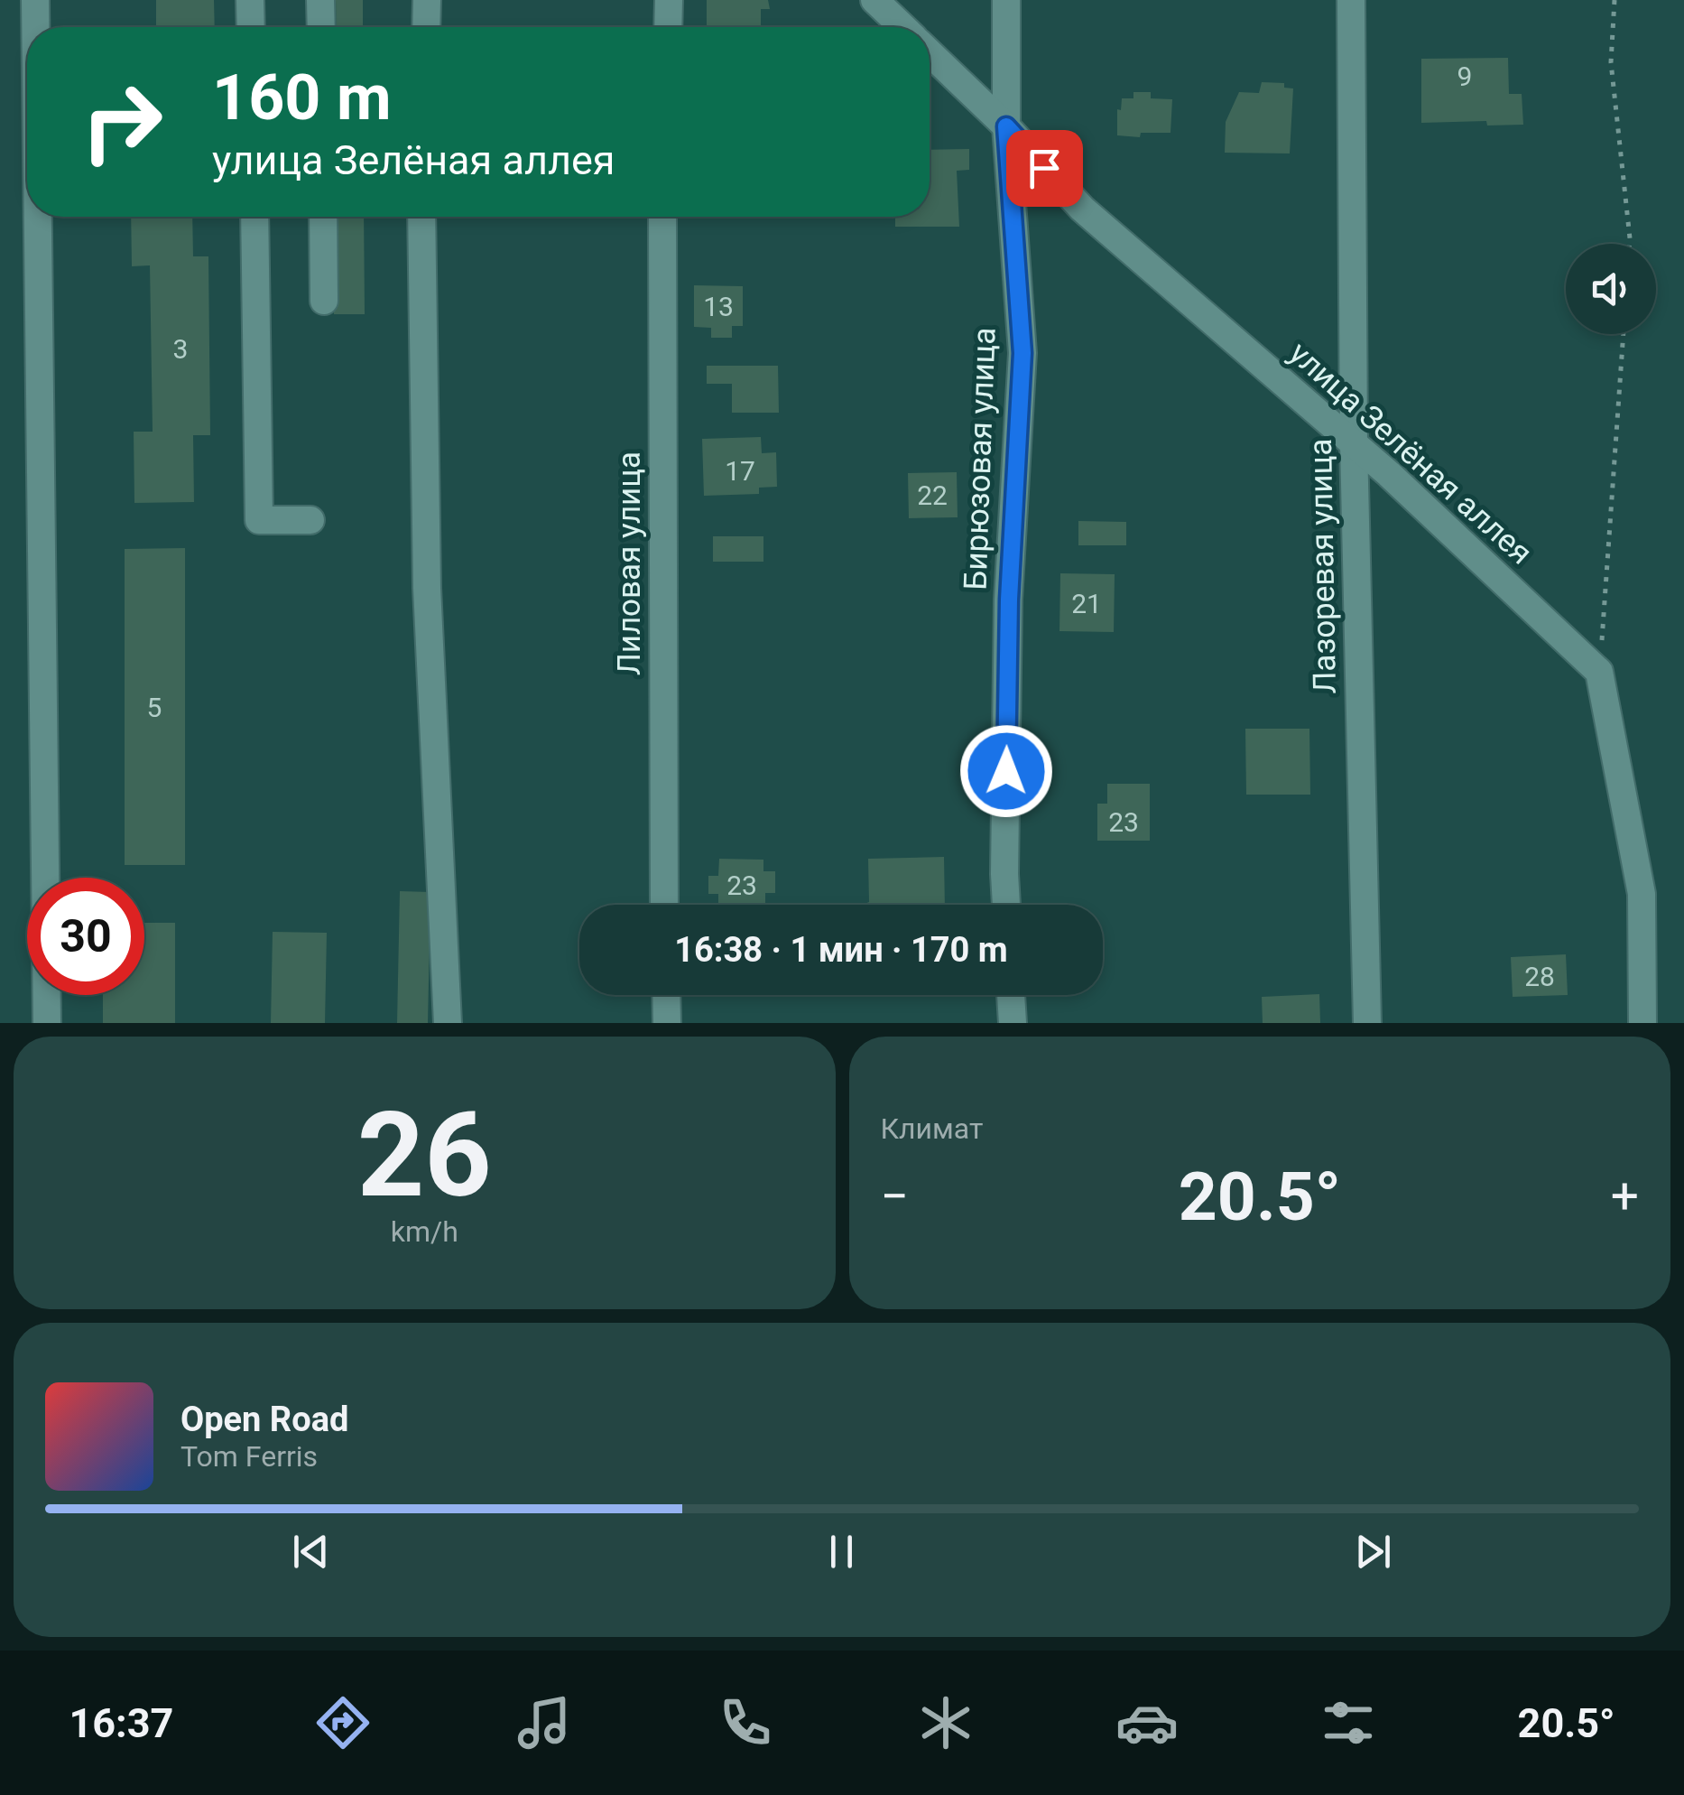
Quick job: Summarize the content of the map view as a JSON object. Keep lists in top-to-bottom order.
{
  "streets": {
    "street": [
      "улица Зелёная аллея",
      "Бирюзовая улица",
      "Лиловая улица",
      "Лазоревая улица"
    ]
  },
  "crossings": [
    ["улица Зелёная аллея", "Бирюзовая улица"],
    ["улица Зелёная аллея", "Лазоревая улица"]
  ],
  "house_numbers": [
    "9",
    "13",
    "3",
    "17",
    "22",
    "21",
    "5",
    "23",
    "23",
    "28"
  ],
  "page": {
    "turn": ["160 m", "улица Зелёная аллея"],
    "limit": "30",
    "trip": "16:38 · 1 мин · 170 m",
    "tile": [
      ["26", "km/h"],
      "Климат"
    ],
    "heat": ["−", "20.5°", "+"],
    "song": ["Open Road", "Tom Ferris"],
    "tabs": ["16:37", "20.5°"]
  }
}
